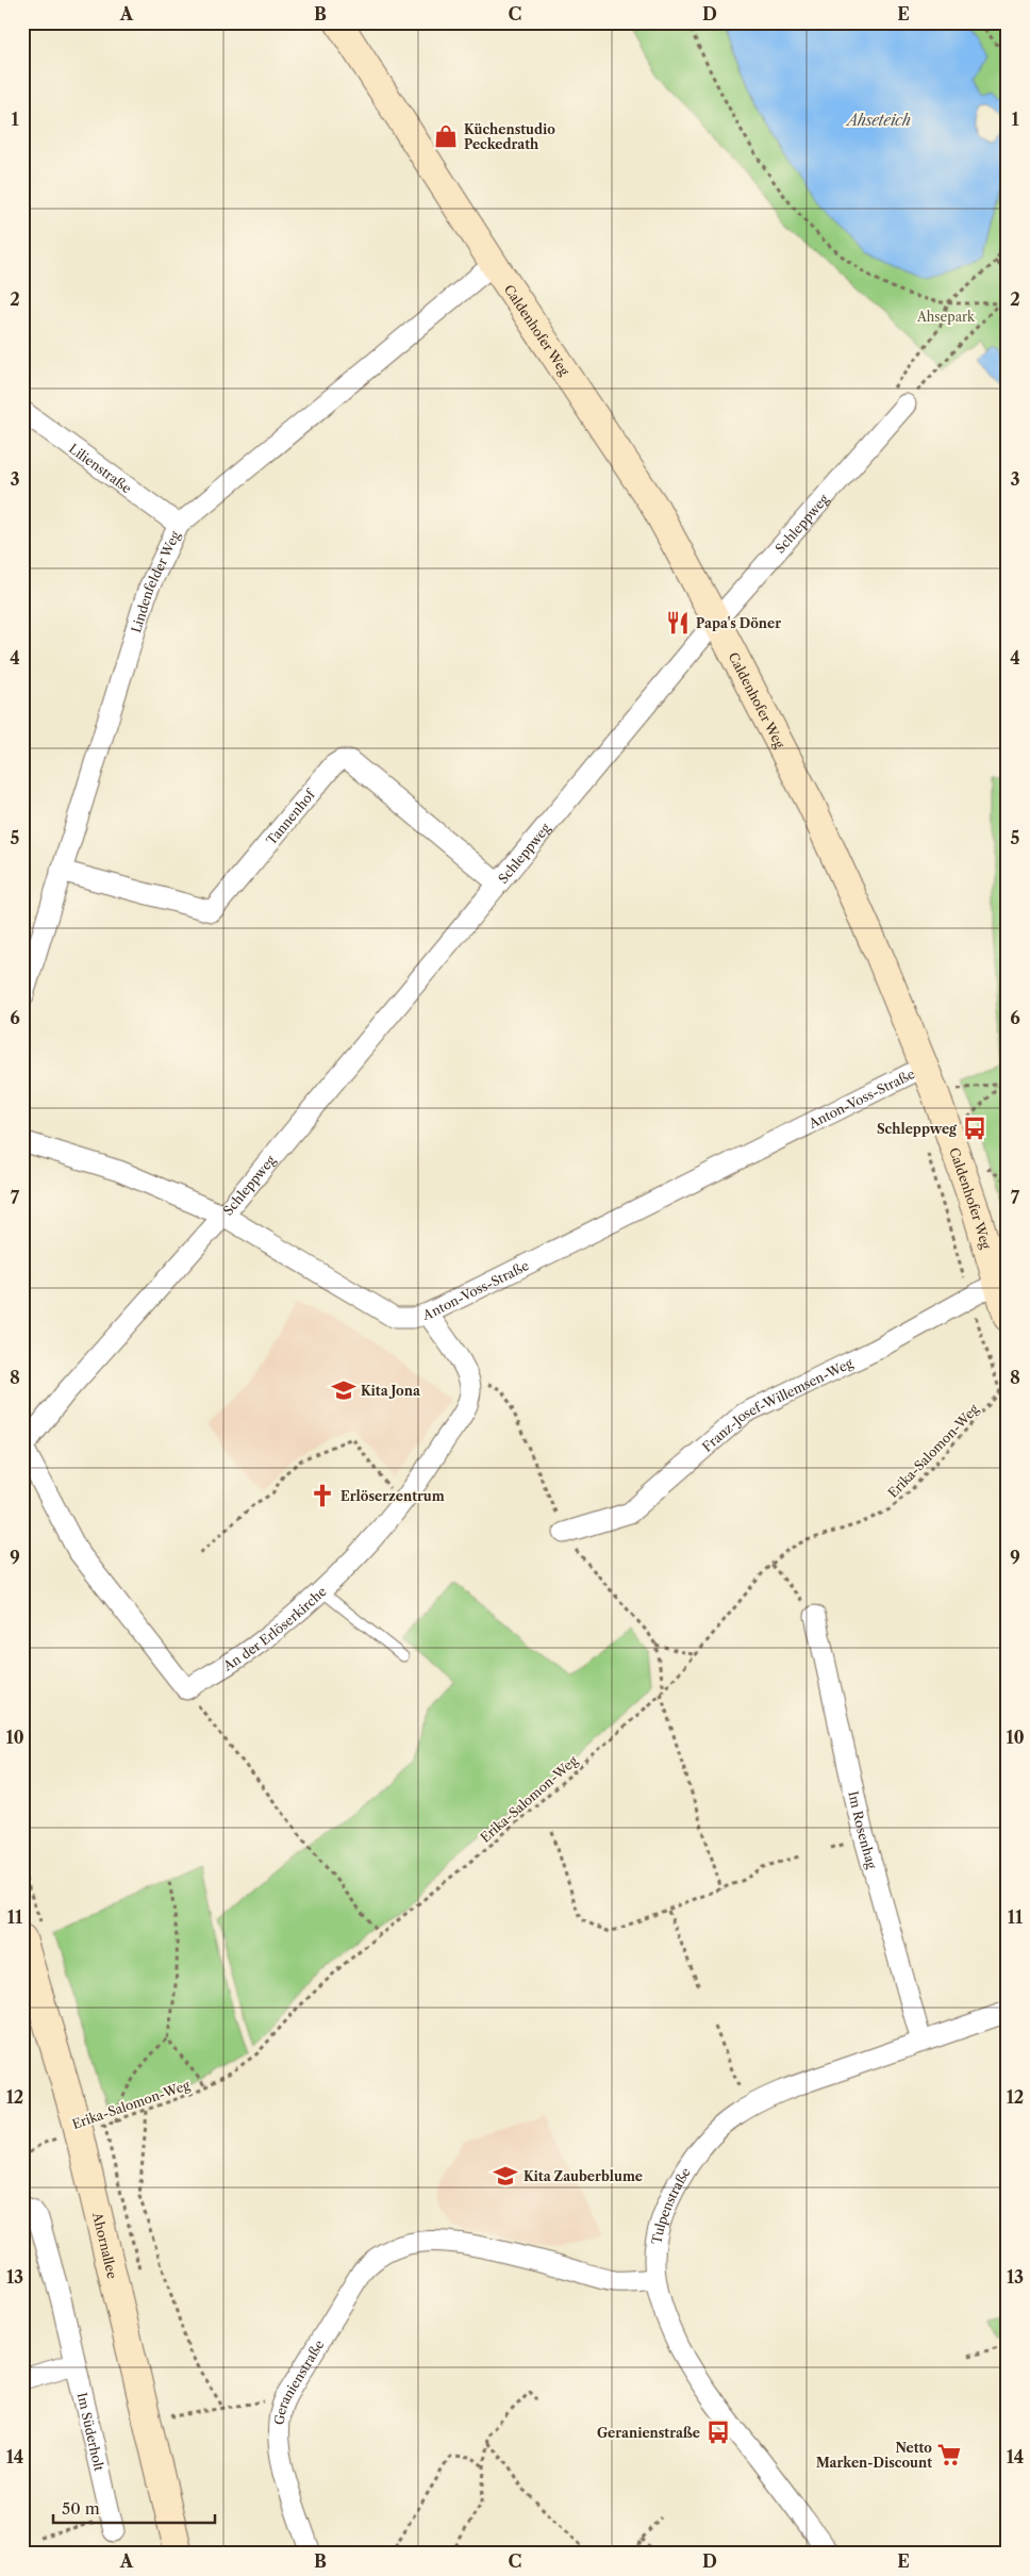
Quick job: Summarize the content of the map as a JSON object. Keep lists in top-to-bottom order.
{
  "streets": {
    "street": [
      "Caldenhofer Weg",
      "Lilienstraße",
      "Schleppweg",
      "Lindenfelder Weg",
      "Tannenhof",
      "Anton-Voss-Straße",
      "Franz-Josef-Willemsen-Weg",
      "An der Erlöserkirche",
      "Im Rosenhag",
      "Tulpenstraße",
      "Ahornallee",
      "Geranienstraße",
      "Im Süderholt"
    ],
    "path": ["Erika-Salomon-Weg"]
  },
  "crossings": [
    ["Caldenhofer Weg", "Schleppweg"],
    ["Caldenhofer Weg", "Lindenfelder Weg"],
    ["Caldenhofer Weg", "Anton-Voss-Straße"],
    ["Caldenhofer Weg", "Franz-Josef-Willemsen-Weg"],
    ["Lilienstraße", "Lindenfelder Weg"],
    ["Schleppweg", "Tannenhof"],
    ["Schleppweg", "Anton-Voss-Straße"],
    ["Lindenfelder Weg", "Tannenhof"],
    ["Anton-Voss-Straße", "An der Erlöserkirche"],
    ["Erika-Salomon-Weg", "Ahornallee"],
    ["Im Rosenhag", "Tulpenstraße"],
    ["Tulpenstraße", "Geranienstraße"]
  ],
  "water": ["Ahseteich"],
  "parks": ["Ahsepark"],
  "places": {
    "shop": ["Küchenstudio Peckedrath"],
    "restaurant": ["Papa's Döner"],
    "bus stop": ["Schleppweg", "Geranienstraße"],
    "school or university": ["Kita Jona", "Kita Zauberblume"],
    "church": ["Erlöserzentrum"],
    "supermarket": ["Netto Marken-Discount"]
  },
  "scale_bar": "50 m",
  "grid": {
    "columns": [
      "A",
      "B",
      "C",
      "D",
      "E"
    ],
    "rows": [
      "1",
      "2",
      "3",
      "4",
      "5",
      "6",
      "7",
      "8",
      "9",
      "10",
      "11",
      "12",
      "13",
      "14"
    ]
  }
}
